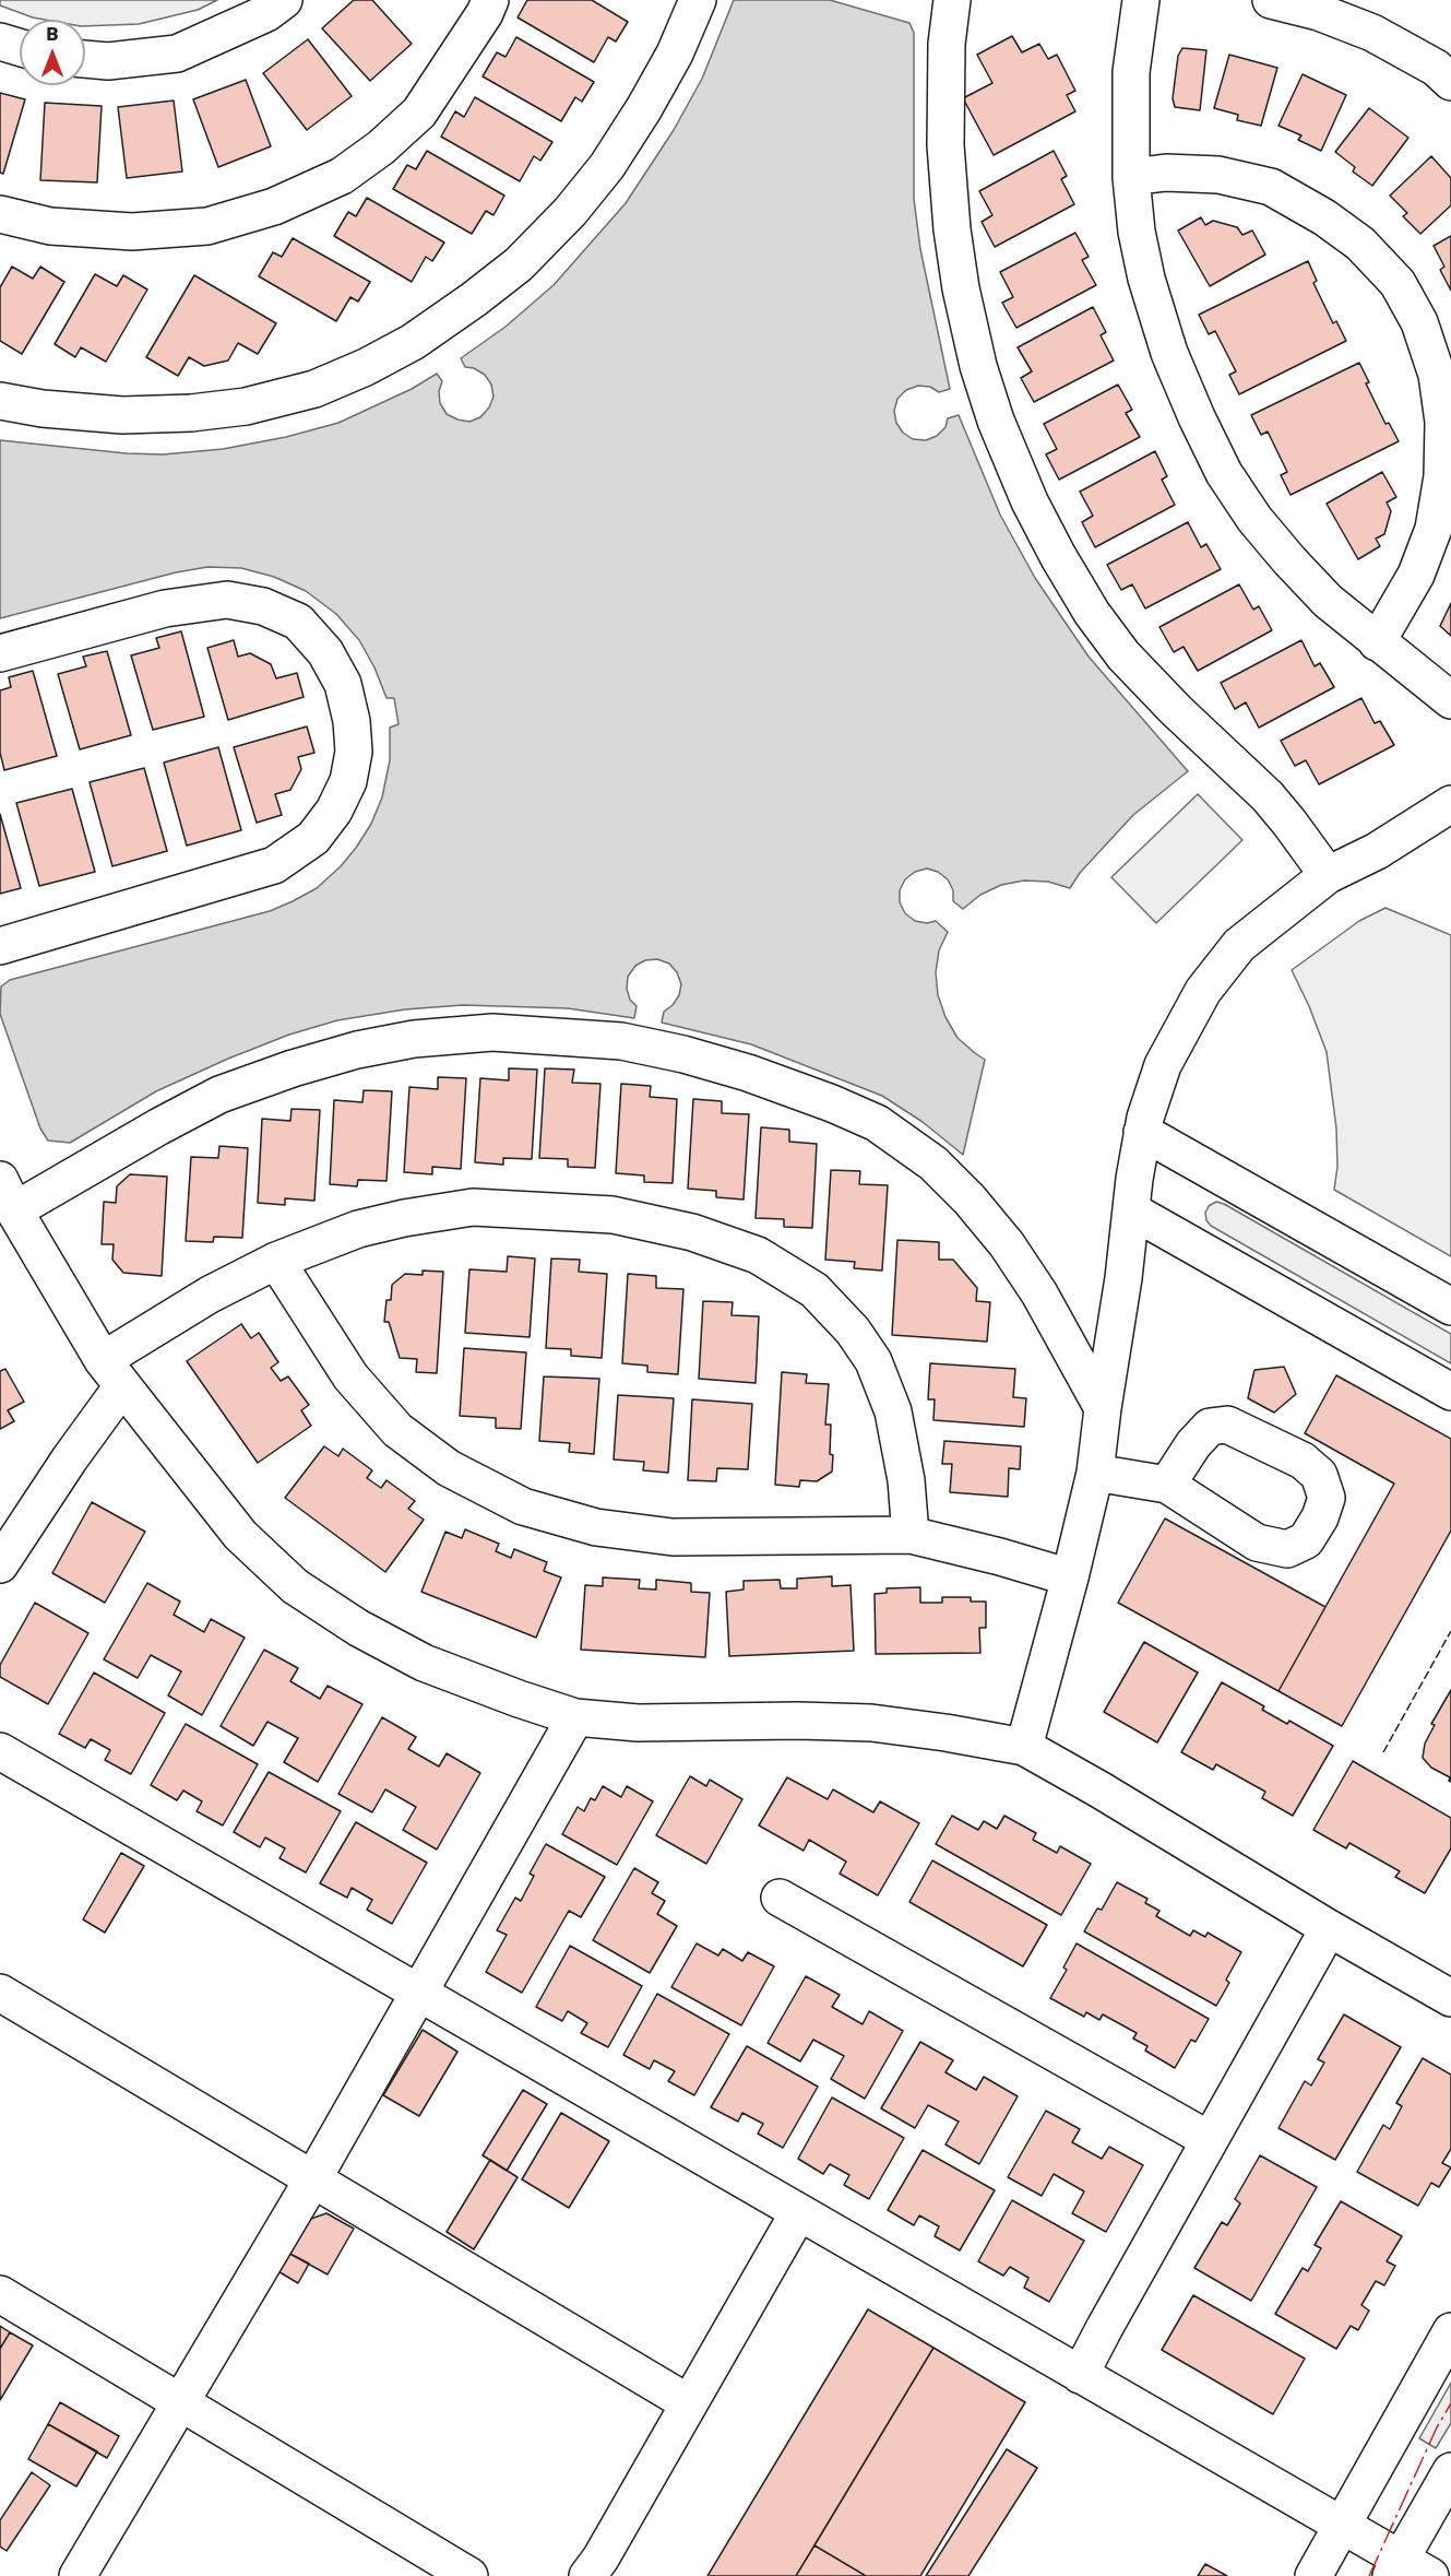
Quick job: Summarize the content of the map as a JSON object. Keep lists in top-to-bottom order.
{
  "north": "top"
}
